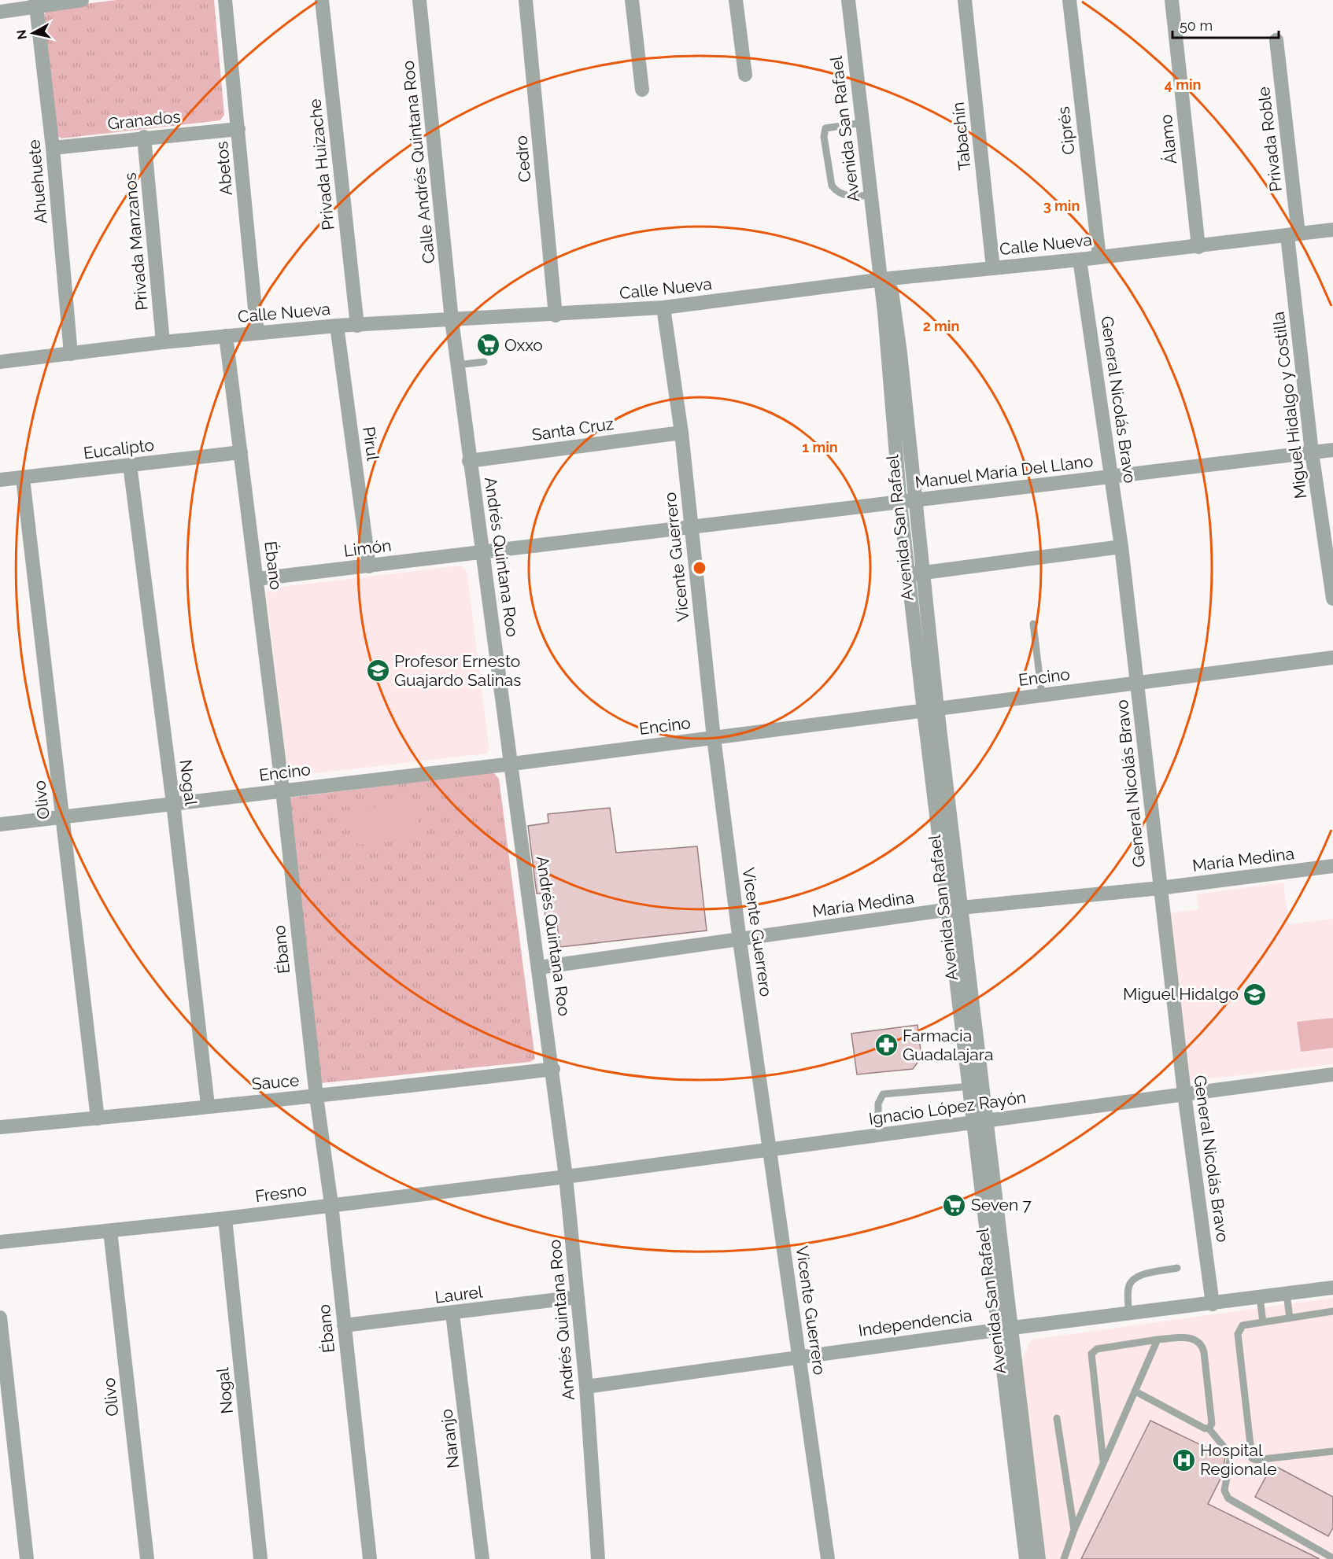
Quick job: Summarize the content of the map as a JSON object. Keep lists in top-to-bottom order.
{
  "streets": {
    "street": [
      "Granados",
      "Avenida San Rafael",
      "Ciprés",
      "Tabachín",
      "Álamo",
      "Privada Roble",
      "Cedro",
      "Calle Andrés Quintana Roo",
      "Privada Huizache",
      "Abetos",
      "Ahuehuete",
      "Privada Manzanos",
      "Calle Nueva",
      "General Nicolás Bravo",
      "Miguel Hidalgo y Costilla",
      "Santa Cruz",
      "Pirul",
      "Eucalipto",
      "Manuel María Del Llano",
      "Limón",
      "Andrés Quintana Roo",
      "Vicente Guerrero",
      "Ébano",
      "Encino",
      "Nogal",
      "Olivo",
      "María Medina",
      "Sauce",
      "Ignacio López Rayón",
      "Fresno",
      "Laurel",
      "Independencia",
      "Naranjo"
    ]
  },
  "crossings": [
    ["Granados", "Abetos"],
    ["Granados", "Ahuehuete"],
    ["Granados", "Privada Manzanos"],
    ["Avenida San Rafael", "Calle Nueva"],
    ["Avenida San Rafael", "Manuel María Del Llano"],
    ["Avenida San Rafael", "Encino"],
    ["Avenida San Rafael", "María Medina"],
    ["Avenida San Rafael", "Ignacio López Rayón"],
    ["Avenida San Rafael", "Independencia"],
    ["Ciprés", "Calle Nueva"],
    ["Tabachín", "Calle Nueva"],
    ["Álamo", "Calle Nueva"],
    ["Privada Roble", "Calle Nueva"],
    ["Privada Roble", "Miguel Hidalgo y Costilla"],
    ["Cedro", "Calle Nueva"],
    ["Calle Andrés Quintana Roo", "Calle Nueva"],
    ["Calle Andrés Quintana Roo", "Andrés Quintana Roo"],
    ["Privada Huizache", "Calle Nueva"],
    ["Abetos", "Calle Nueva"],
    ["Ahuehuete", "Calle Nueva"],
    ["Privada Manzanos", "Calle Nueva"],
    ["Calle Nueva", "General Nicolás Bravo"],
    ["Calle Nueva", "Miguel Hidalgo y Costilla"],
    ["Calle Nueva", "Pirul"],
    ["Calle Nueva", "Andrés Quintana Roo"],
    ["Calle Nueva", "Vicente Guerrero"],
    ["Calle Nueva", "Ébano"],
    ["General Nicolás Bravo", "Manuel María Del Llano"],
    ["General Nicolás Bravo", "Encino"],
    ["General Nicolás Bravo", "María Medina"],
    ["General Nicolás Bravo", "Ignacio López Rayón"],
    ["General Nicolás Bravo", "Independencia"],
    ["Miguel Hidalgo y Costilla", "Manuel María Del Llano"],
    ["Santa Cruz", "Andrés Quintana Roo"],
    ["Santa Cruz", "Vicente Guerrero"],
    ["Pirul", "Limón"],
    ["Eucalipto", "Ébano"],
    ["Eucalipto", "Nogal"],
    ["Eucalipto", "Olivo"],
    ["Manuel María Del Llano", "Limón"],
    ["Manuel María Del Llano", "Andrés Quintana Roo"],
    ["Manuel María Del Llano", "Vicente Guerrero"],
    ["Limón", "Andrés Quintana Roo"],
    ["Limón", "Ébano"],
    ["Andrés Quintana Roo", "Encino"],
    ["Andrés Quintana Roo", "María Medina"],
    ["Andrés Quintana Roo", "Sauce"],
    ["Andrés Quintana Roo", "Ignacio López Rayón"],
    ["Andrés Quintana Roo", "Fresno"],
    ["Andrés Quintana Roo", "Laurel"],
    ["Andrés Quintana Roo", "Independencia"],
    ["Vicente Guerrero", "Encino"],
    ["Vicente Guerrero", "María Medina"],
    ["Vicente Guerrero", "Ignacio López Rayón"],
    ["Vicente Guerrero", "Independencia"],
    ["Ébano", "Encino"],
    ["Ébano", "Sauce"],
    ["Ébano", "Fresno"],
    ["Ébano", "Laurel"],
    ["Encino", "Nogal"],
    ["Encino", "Olivo"],
    ["Nogal", "Sauce"],
    ["Nogal", "Fresno"],
    ["Olivo", "Sauce"],
    ["Olivo", "Fresno"],
    ["Ignacio López Rayón", "Fresno"],
    ["Laurel", "Naranjo"]
  ],
  "places": {
    "supermarket": ["Oxxo", "Seven 7"],
    "school or university": ["Profesor Ernesto Guajardo Salinas", "Miguel Hidalgo"],
    "pharmacy": ["Farmacia Guadalajara"],
    "hospital": ["Hospital Regionale"]
  },
  "scale_bar": "50 m",
  "north": "left",
  "rings": [
    "4 min",
    "3 min",
    "2 min",
    "1 min"
  ]
}
